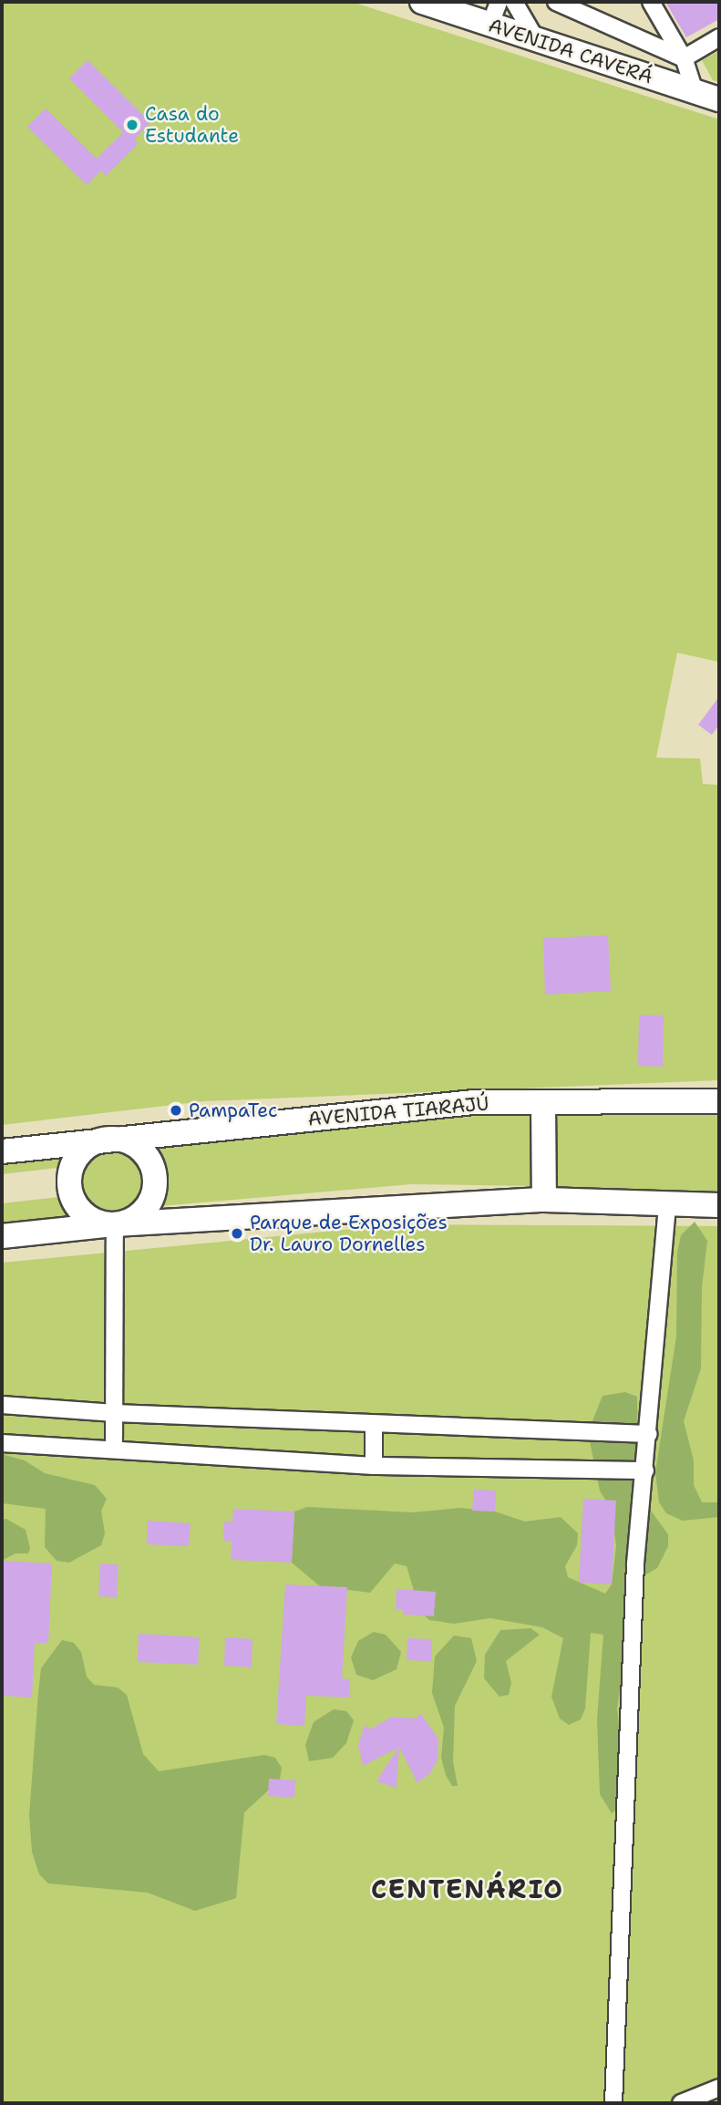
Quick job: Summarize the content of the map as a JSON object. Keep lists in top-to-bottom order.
{
  "streets": {
    "main road": ["AVENIDA CAVERÁ", "AVENIDA TIARAJÚ"]
  },
  "districts": ["CENTENÁRIO"],
  "places": ["Casa do Estudante", "PampaTec", "Parque de Exposições Dr. Lauro Dornelles"]
}
